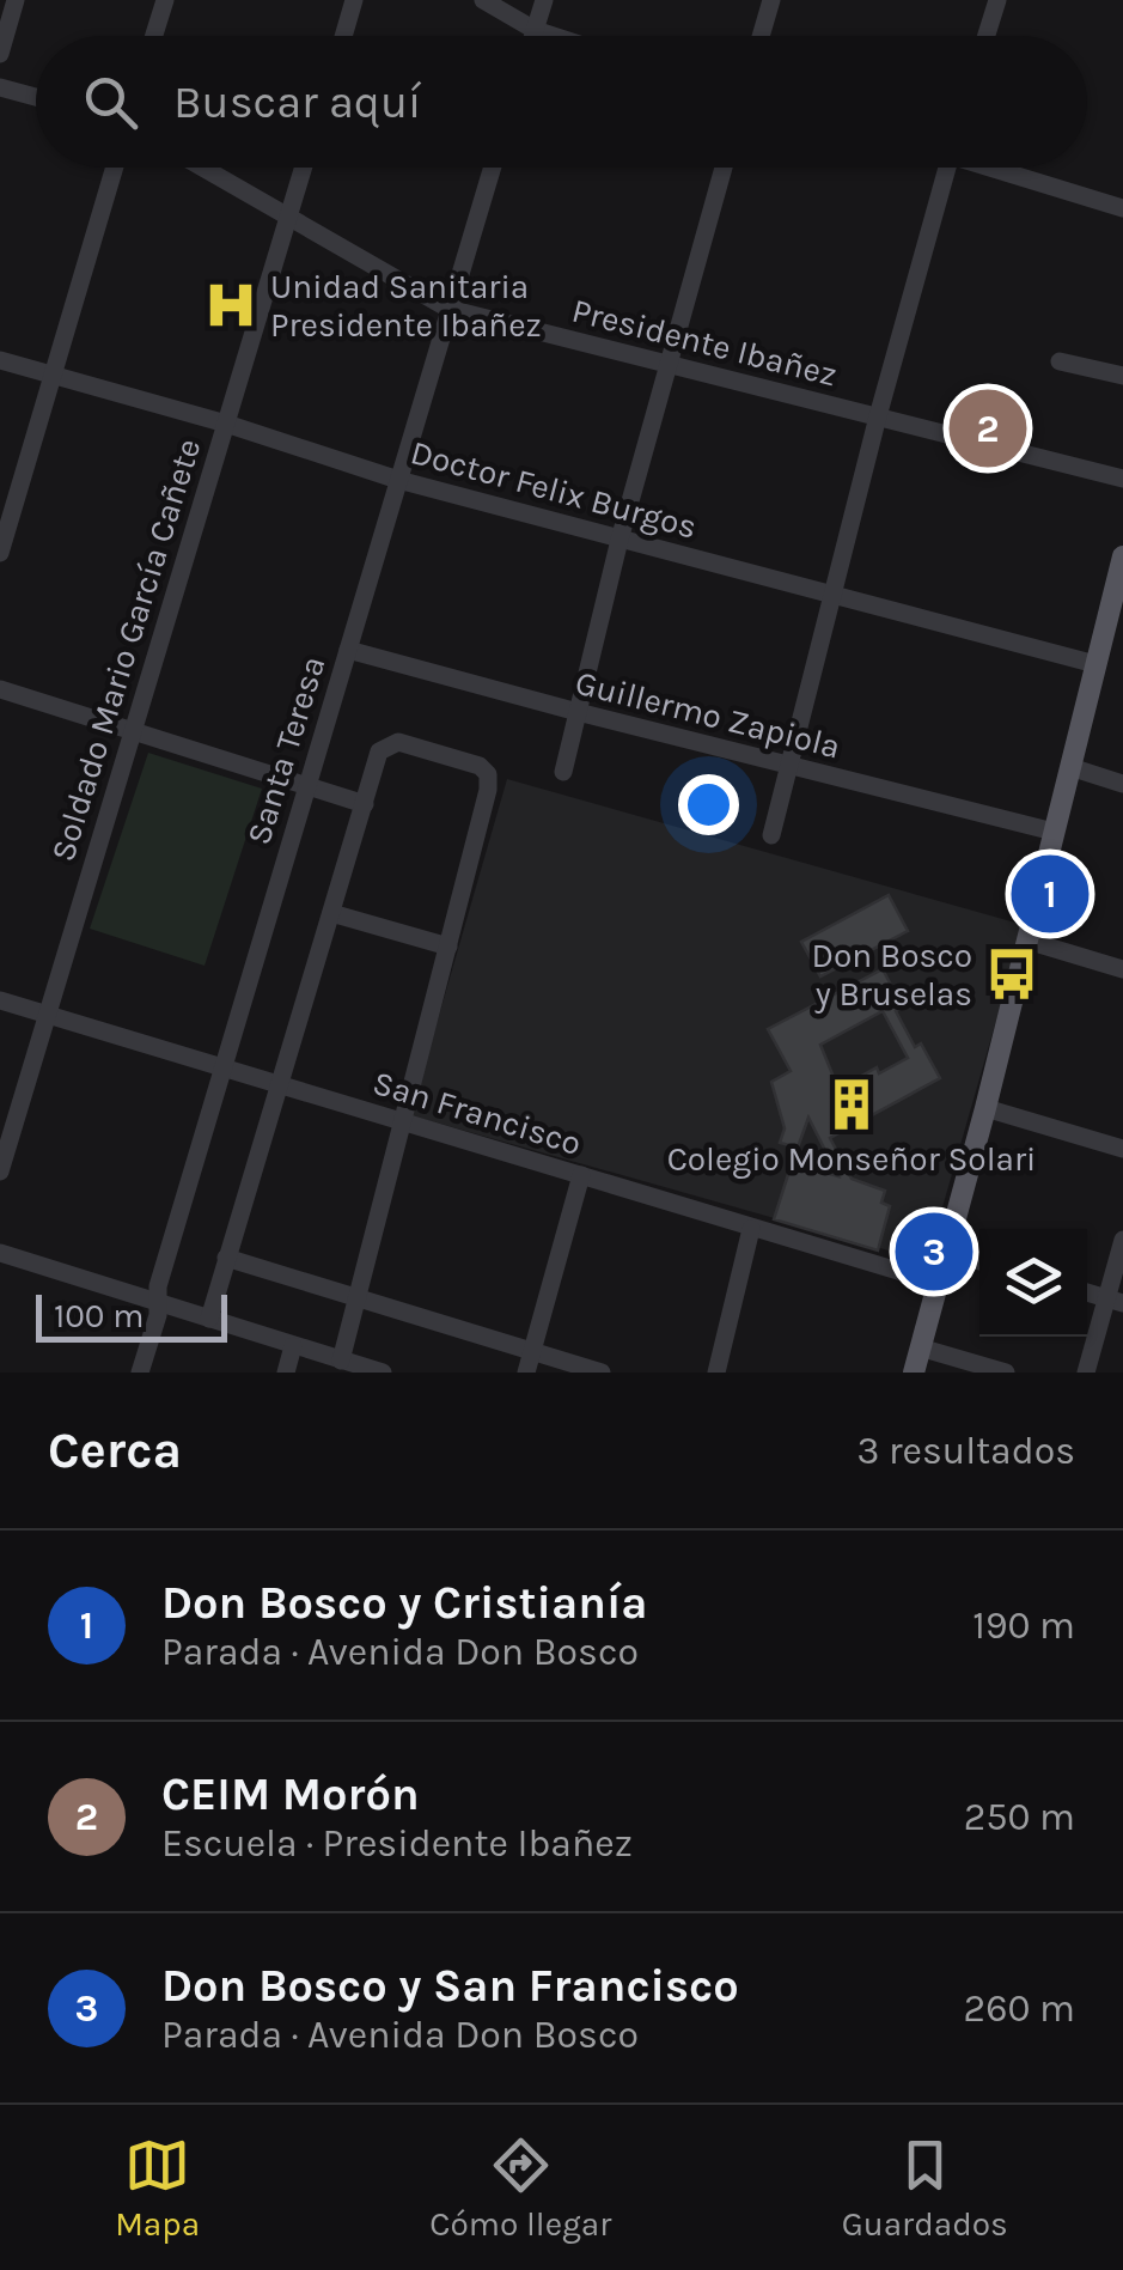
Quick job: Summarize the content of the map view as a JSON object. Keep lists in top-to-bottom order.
{
  "streets": {
    "street": [
      "Presidente Ibañez",
      "Doctor Felix Burgos",
      "Soldado Mario García Cañete",
      "Guillermo Zapiola",
      "Santa Teresa",
      "San Francisco"
    ]
  },
  "crossings": [
    ["Presidente Ibañez", "Soldado Mario García Cañete"],
    ["Presidente Ibañez", "Santa Teresa"],
    ["Doctor Felix Burgos", "Soldado Mario García Cañete"],
    ["Doctor Felix Burgos", "Santa Teresa"],
    ["Soldado Mario García Cañete", "San Francisco"],
    ["Guillermo Zapiola", "Santa Teresa"],
    ["Santa Teresa", "San Francisco"]
  ],
  "places": {
    "hospital": ["Unidad Sanitaria Presidente Ibañez"],
    "bus stop": ["Don Bosco y Bruselas"],
    "building": ["Colegio Monseñor Solari"]
  },
  "scale_bar": "100 m",
  "page": {
    "search": "Buscar aquí",
    "pins": ["2", "1", "3"],
    "scale": "100 m",
    "heading": ["Cerca", "3 resultados"],
    "list": [
      {
        "mark": "1",
        "name": "Don Bosco y Cristianía",
        "note": "Parada · Avenida Don Bosco",
        "value": "190 m"
      },
      {
        "mark": "2",
        "name": "CEIM Morón",
        "note": "Escuela · Presidente Ibañez",
        "value": "250 m"
      },
      {
        "mark": "3",
        "name": "Don Bosco y San Francisco",
        "note": "Parada · Avenida Don Bosco",
        "value": "260 m"
      }
    ],
    "nav": ["Mapa", "Cómo llegar", "Guardados"]
  }
}
